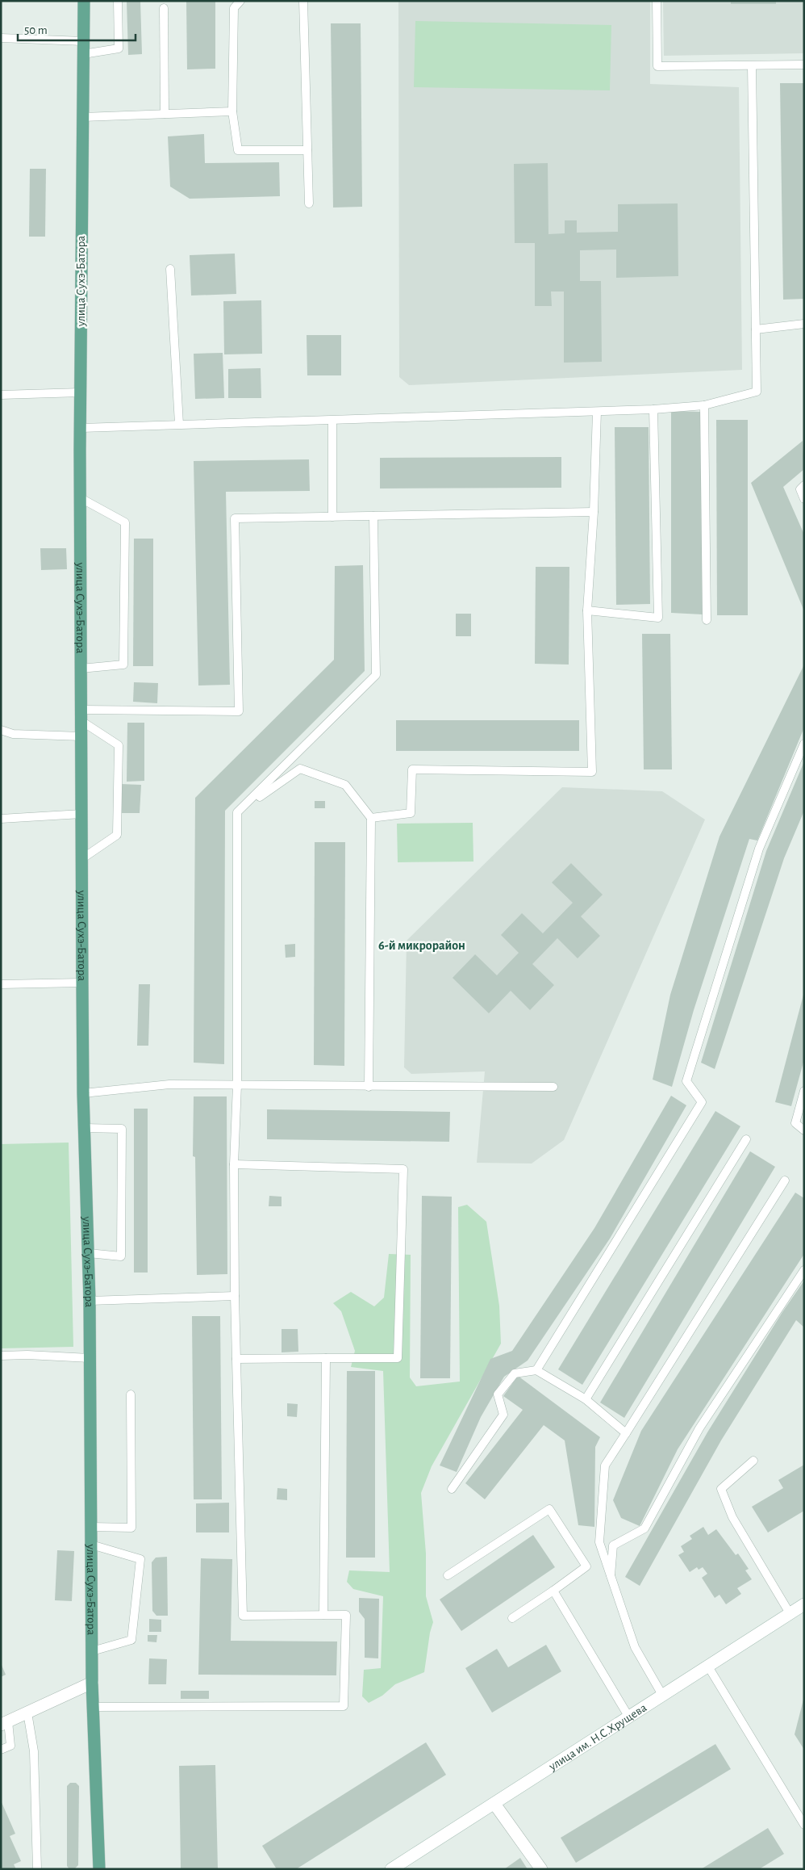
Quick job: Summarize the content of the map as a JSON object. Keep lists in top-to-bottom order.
{
  "streets": {
    "main road": ["улица Сухэ-Батора", "улица им. Н.С.Хрущева"]
  },
  "districts": ["6-й микрорайон"],
  "scale_bar": "50 m"
}
